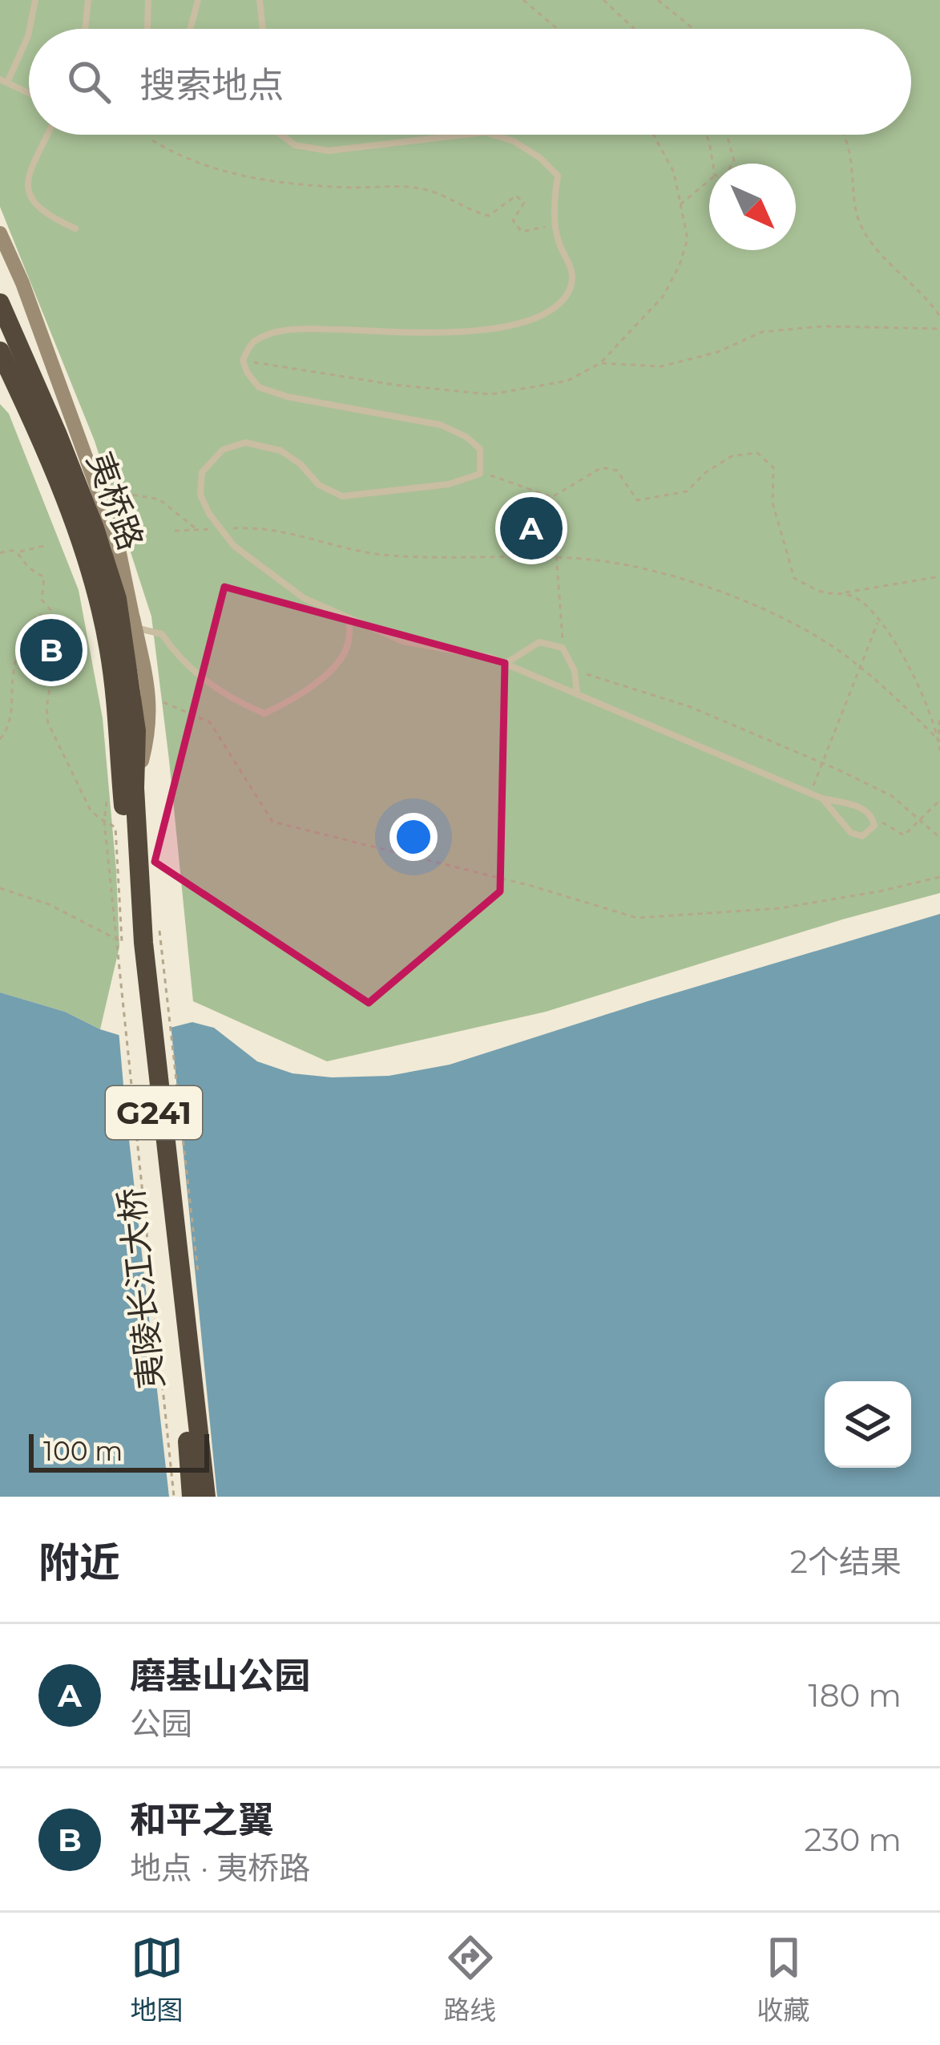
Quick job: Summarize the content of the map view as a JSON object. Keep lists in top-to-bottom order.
{
  "streets": {
    "highway": ["夷桥路", "G241", "夷陵长江大桥"]
  },
  "crossings": [
    ["夷桥路", "夷陵长江大桥"]
  ],
  "scale_bar": "100 m",
  "north": "bottom right",
  "page": {
    "search": "搜索地点",
    "pins": ["A", "B"],
    "scale": "100 m",
    "heading": ["附近", "2个结果"],
    "list": [
      {
        "mark": "A",
        "name": "磨基山公园",
        "note": "公园",
        "value": "180 m"
      },
      {
        "mark": "B",
        "name": "和平之翼",
        "note": "地点 · 夷桥路",
        "value": "230 m"
      }
    ],
    "nav": ["地图", "路线", "收藏"]
  }
}
